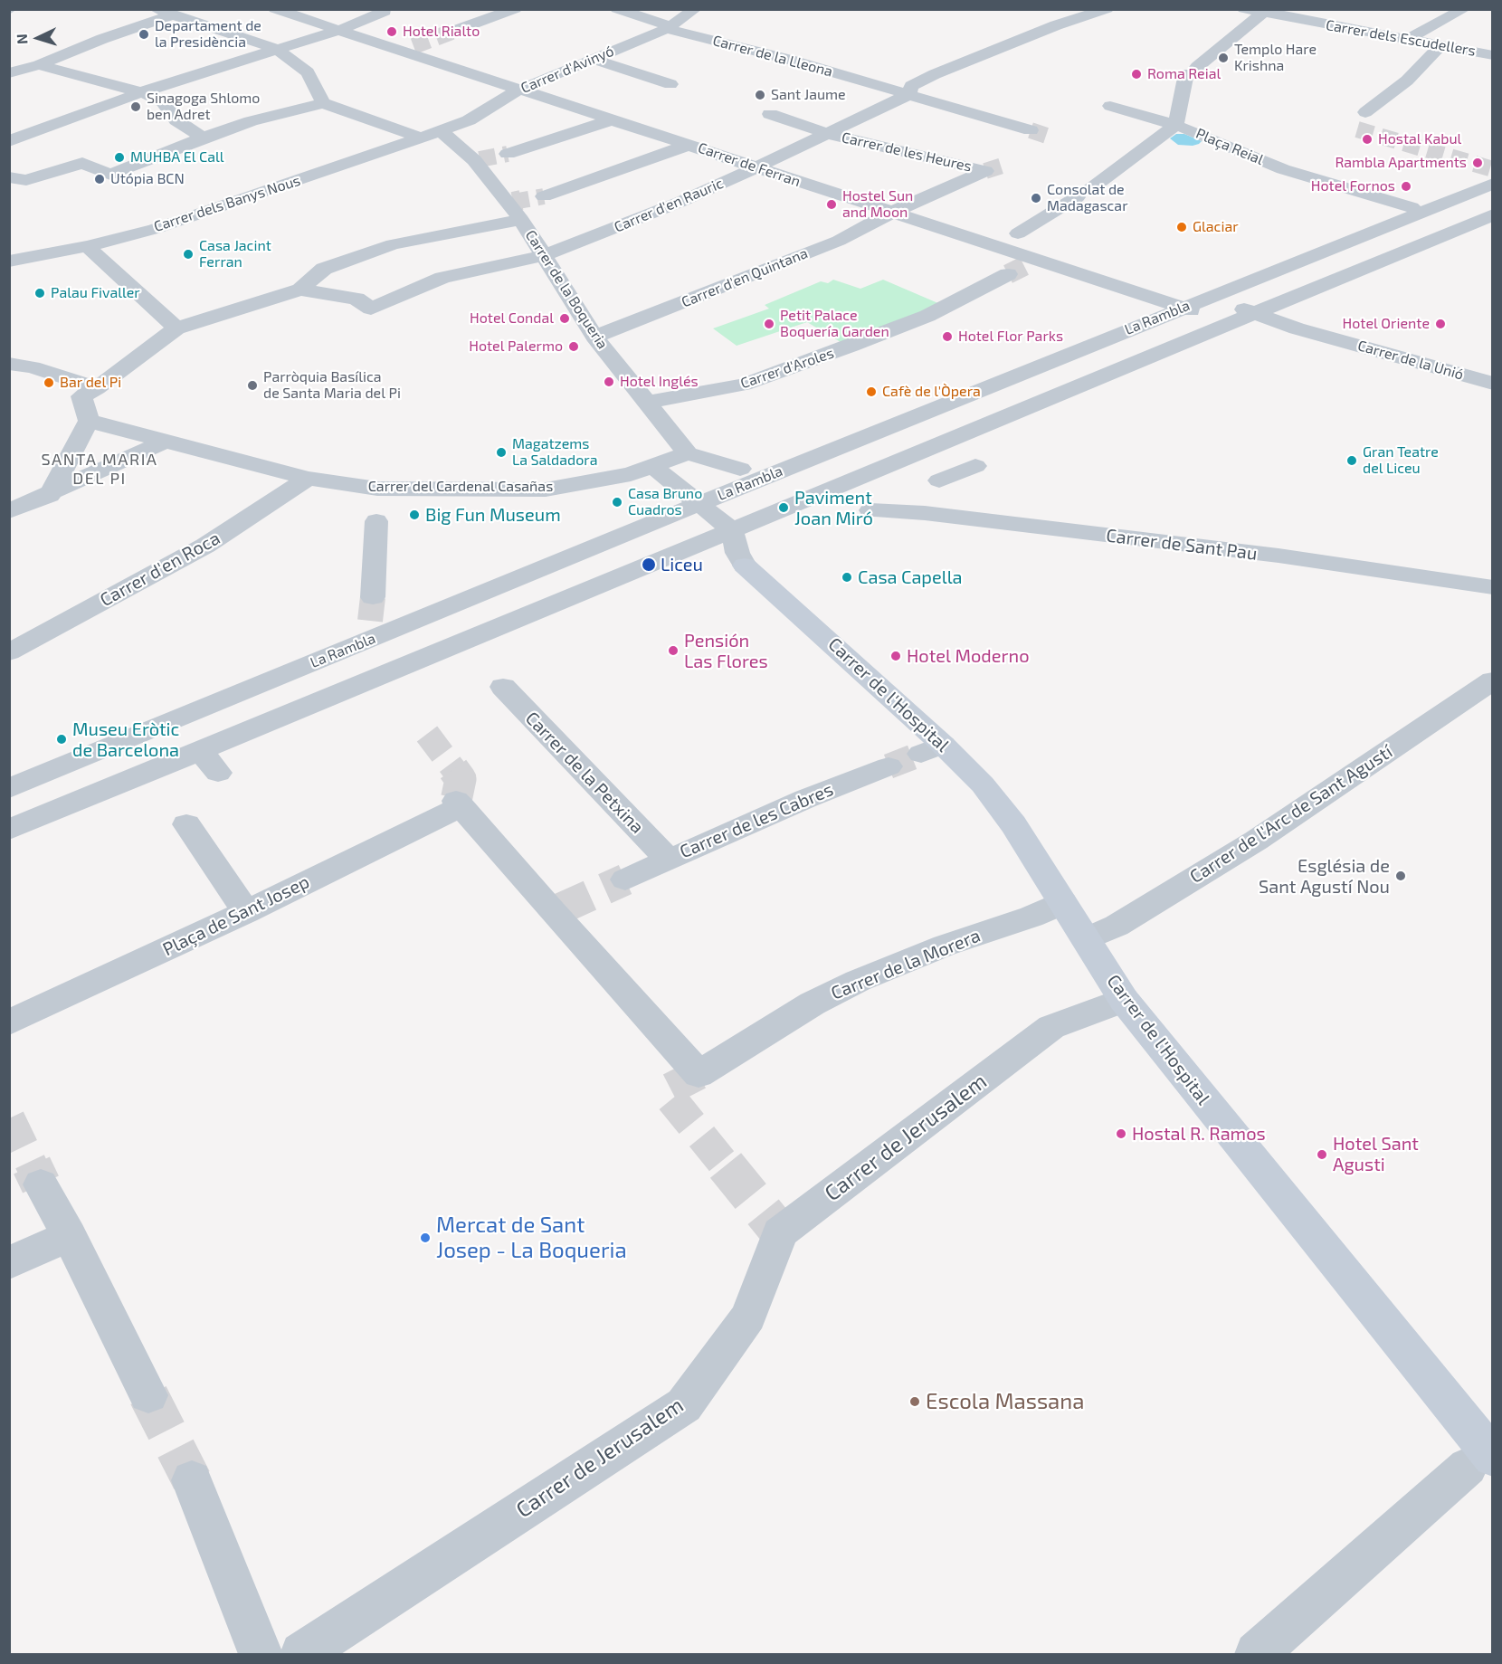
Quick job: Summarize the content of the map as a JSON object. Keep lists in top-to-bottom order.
{
  "streets": {
    "street": [
      "Carrer dels Escudellers",
      "Carrer de la Lleona",
      "Carrer d'Avinyó",
      "Plaça Reial",
      "Carrer de les Heures",
      "Carrer de Ferran",
      "Carrer dels Banys Nous",
      "Carrer d'en Rauric",
      "Carrer d'en Quintana",
      "Carrer de la Boqueria",
      "La Rambla",
      "Carrer de la Unió",
      "Carrer d'Aroles",
      "Carrer del Cardenal Casañas",
      "Carrer de Sant Pau",
      "Carrer d'en Roca",
      "Carrer de l'Hospital",
      "Carrer de la Petxina",
      "Carrer de l'Arc de Sant Agustí",
      "Carrer de les Cabres",
      "Plaça de Sant Josep",
      "Carrer de la Morera",
      "Carrer de Jerusalem"
    ]
  },
  "crossings": [
    ["Carrer dels Escudellers", "Plaça Reial"],
    ["Carrer de la Lleona", "Carrer d'Avinyó"],
    ["Carrer de la Lleona", "Carrer d'en Rauric"],
    ["Carrer d'Avinyó", "Carrer de Ferran"],
    ["Carrer d'Avinyó", "Carrer dels Banys Nous"],
    ["Carrer d'Avinyó", "Carrer de la Boqueria"],
    ["Plaça Reial", "Carrer de Ferran"],
    ["Carrer de les Heures", "Carrer d'en Rauric"],
    ["Carrer de les Heures", "Carrer d'en Quintana"],
    ["Carrer de Ferran", "Carrer d'en Rauric"],
    ["Carrer de Ferran", "Carrer d'en Quintana"],
    ["Carrer de Ferran", "La Rambla"],
    ["Carrer de Ferran", "Carrer d'Aroles"],
    ["Carrer dels Banys Nous", "Carrer de la Boqueria"],
    ["Carrer d'en Rauric", "Carrer de la Boqueria"],
    ["Carrer d'en Quintana", "Carrer de la Boqueria"],
    ["Carrer de la Boqueria", "Carrer d'Aroles"],
    ["Carrer de la Boqueria", "Carrer del Cardenal Casañas"],
    ["La Rambla", "Carrer de la Unió"],
    ["La Rambla", "Carrer de l'Hospital"],
    ["Carrer del Cardenal Casañas", "Carrer d'en Roca"],
    ["Carrer de l'Hospital", "Carrer de l'Arc de Sant Agustí"],
    ["Carrer de l'Hospital", "Carrer de la Morera"],
    ["Carrer de l'Hospital", "Carrer de Jerusalem"],
    ["Carrer de la Petxina", "Carrer de les Cabres"],
    ["Plaça de Sant Josep", "Carrer de la Morera"]
  ],
  "districts": ["SANTA MARIA DEL PI"],
  "places": [
    "Hotel Rialto",
    "Departament de la Presidència",
    "Templo Hare Krishna",
    "Roma Reial",
    "Sant Jaume",
    "Sinagoga Shlomo ben Adret",
    "Hostal Kabul",
    "MUHBA El Call",
    "Rambla Apartments",
    "Utópia BCN",
    "Hotel Fornos",
    "Consolat de Madagascar",
    "Hostel Sun and Moon",
    "Glaciar",
    "Casa Jacint Ferran",
    "Palau Fivaller",
    "Hotel Condal",
    "Petit Palace Boquería Garden",
    "Hotel Oriente",
    "Hotel Flor Parks",
    "Hotel Palermo",
    "Hotel Inglés",
    "Bar del Pi",
    "Parròquia Basílica de Santa Maria del Pi",
    "Cafè de l'Òpera",
    "Magatzems La Saldadora",
    "Gran Teatre del Liceu",
    "Casa Bruno Cuadros",
    "Paviment Joan Miró",
    "Big Fun Museum",
    "Liceu",
    "Casa Capella",
    "Pensión Las Flores",
    "Hotel Moderno",
    "Museu Eròtic de Barcelona",
    "Església de Sant Agustí Nou",
    "Hostal R. Ramos",
    "Hotel Sant Agusti",
    "Mercat de Sant Josep - La Boqueria",
    "Escola Massana"
  ],
  "north": "left"
}
